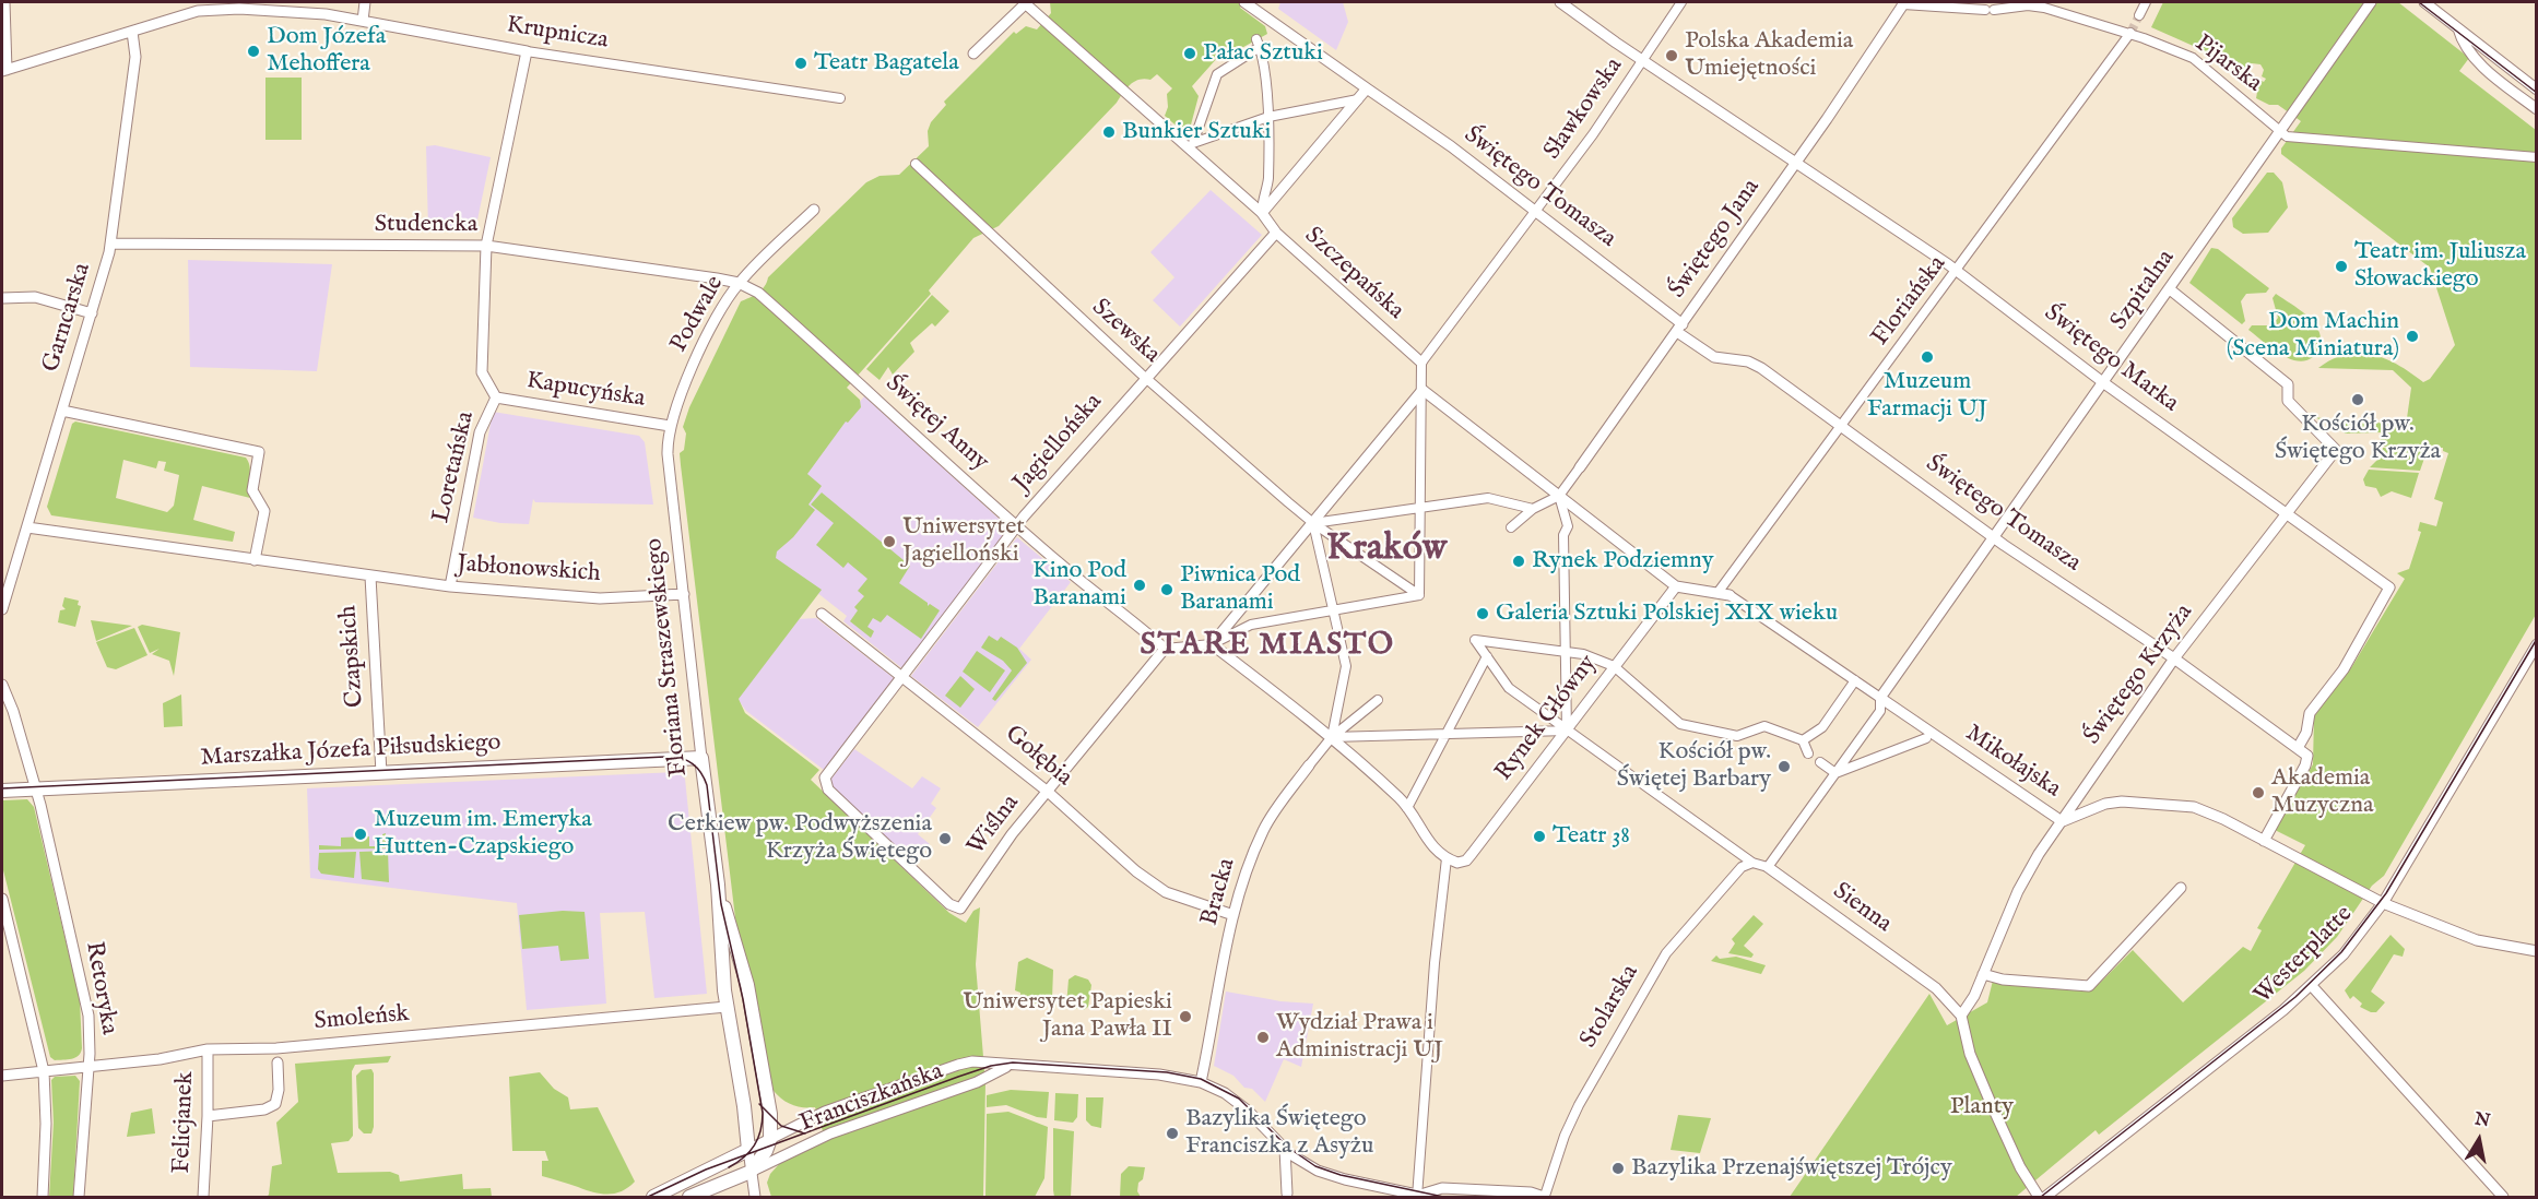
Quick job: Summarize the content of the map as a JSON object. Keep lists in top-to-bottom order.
{
  "streets": {
    "street": [
      "Krupnicza",
      "Pijarska",
      "Sławkowska",
      "Świętego Tomasza",
      "Studencka",
      "Świętego Jana",
      "Szczepańska",
      "Szpitalna",
      "Floriańska",
      "Podwale",
      "Garncarska",
      "Szewska",
      "Świętego Marka",
      "Kapucyńska",
      "Świętej Anny",
      "Jagiellońska",
      "Loretańska",
      "Jabłonowskich",
      "Czapskich",
      "Floriana Straszewskiego",
      "Świętego Krzyża",
      "Rynek Główny",
      "Marszałka Józefa Piłsudskiego",
      "Gołębia",
      "Mikołajska",
      "Wiślna",
      "Bracka",
      "Sienna",
      "Westerplatte",
      "Retoryka",
      "Stolarska",
      "Smoleńsk",
      "Franciszkańska",
      "Felicjanek"
    ]
  },
  "crossings": [
    ["Krupnicza", "Garncarska"],
    ["Krupnicza", "Loretańska"],
    ["Pijarska", "Świętego Jana"],
    ["Pijarska", "Szpitalna"],
    ["Pijarska", "Floriańska"],
    ["Sławkowska", "Świętego Tomasza"],
    ["Sławkowska", "Szczepańska"],
    ["Sławkowska", "Świętego Marka"],
    ["Świętego Tomasza", "Świętego Jana"],
    ["Świętego Tomasza", "Szpitalna"],
    ["Świętego Tomasza", "Floriańska"],
    ["Świętego Tomasza", "Świętego Marka"],
    ["Świętego Tomasza", "Świętego Krzyża"],
    ["Studencka", "Podwale"],
    ["Studencka", "Garncarska"],
    ["Studencka", "Świętej Anny"],
    ["Studencka", "Loretańska"],
    ["Świętego Jana", "Świętego Marka"],
    ["Szczepańska", "Jagiellońska"],
    ["Szpitalna", "Świętego Marka"],
    ["Szpitalna", "Świętego Krzyża"],
    ["Szpitalna", "Mikołajska"],
    ["Floriańska", "Świętego Marka"],
    ["Podwale", "Kapucyńska"],
    ["Podwale", "Świętej Anny"],
    ["Podwale", "Floriana Straszewskiego"],
    ["Garncarska", "Jabłonowskich"],
    ["Szewska", "Jagiellońska"],
    ["Świętego Marka", "Świętego Krzyża"],
    ["Świętego Marka", "Mikołajska"],
    ["Kapucyńska", "Loretańska"],
    ["Kapucyńska", "Floriana Straszewskiego"],
    ["Świętej Anny", "Jagiellońska"],
    ["Świętej Anny", "Wiślna"],
    ["Jagiellońska", "Gołębia"],
    ["Jagiellońska", "Wiślna"],
    ["Loretańska", "Jabłonowskich"],
    ["Jabłonowskich", "Czapskich"],
    ["Jabłonowskich", "Floriana Straszewskiego"],
    ["Czapskich", "Marszałka Józefa Piłsudskiego"],
    ["Floriana Straszewskiego", "Marszałka Józefa Piłsudskiego"],
    ["Floriana Straszewskiego", "Smoleńsk"],
    ["Floriana Straszewskiego", "Franciszkańska"],
    ["Świętego Krzyża", "Mikołajska"],
    ["Świętego Krzyża", "Sienna"],
    ["Rynek Główny", "Sienna"],
    ["Marszałka Józefa Piłsudskiego", "Retoryka"],
    ["Gołębia", "Wiślna"],
    ["Gołębia", "Bracka"],
    ["Mikołajska", "Westerplatte"],
    ["Bracka", "Franciszkańska"],
    ["Sienna", "Stolarska"],
    ["Retoryka", "Smoleńsk"],
    ["Smoleńsk", "Felicjanek"]
  ],
  "districts": ["Kraków", "STARE MIASTO"],
  "parks": ["Planty"],
  "places": [
    "Dom Józefa Mehoffera",
    "Pałac Sztuki",
    "Polska Akademia Umiejętności",
    "Teatr Bagatela",
    "Bunkier Sztuki",
    "Teatr im. Juliusza Słowackiego",
    "Dom Machin (Scena Miniatura)",
    "Muzeum Farmacji UJ",
    "Kościół pw. Świętego Krzyża",
    "Uniwersytet Jagielloński",
    "Rynek Podziemny",
    "Kino Pod Baranami",
    "Piwnica Pod Baranami",
    "Galeria Sztuki Polskiej XIX wieku",
    "Kościół pw. Świętej Barbary",
    "Akademia Muzyczna",
    "Muzeum im. Emeryka Hutten-Czapskiego",
    "Teatr 38",
    "Cerkiew pw. Podwyższenia Krzyża Świętego",
    "Uniwersytet Papieski Jana Pawła II",
    "Wydział Prawa i Administracji UJ",
    "Bazylika Świętego Franciszka z Asyżu",
    "Bazylika Przenajświętszej Trójcy"
  ],
  "north": "top"
}
